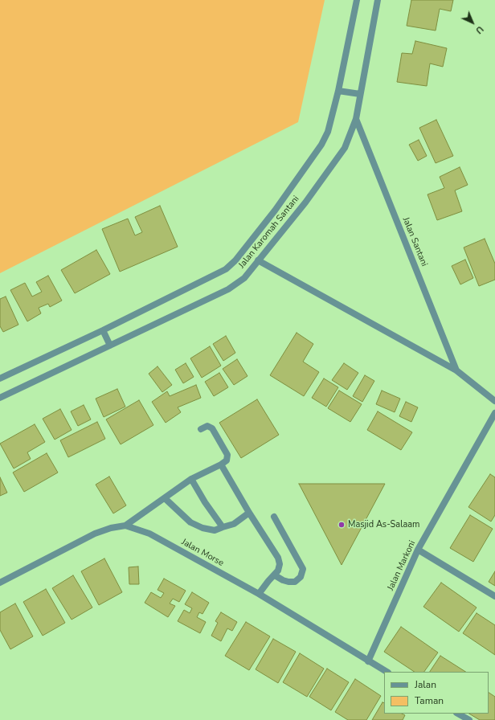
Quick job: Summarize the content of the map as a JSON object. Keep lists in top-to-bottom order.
{
  "streets": {
    "street": [
      "Jalan Karomah Santani",
      "Jalan Santani",
      "Jalan Morse",
      "Jalan Markoni"
    ]
  },
  "crossings": [
    ["Jalan Karomah Santani", "Jalan Santani"],
    ["Jalan Morse", "Jalan Markoni"]
  ],
  "places": ["Masjid As-Salaam"],
  "legend": ["Jalan", "Taman"],
  "north": "bottom right"
}
